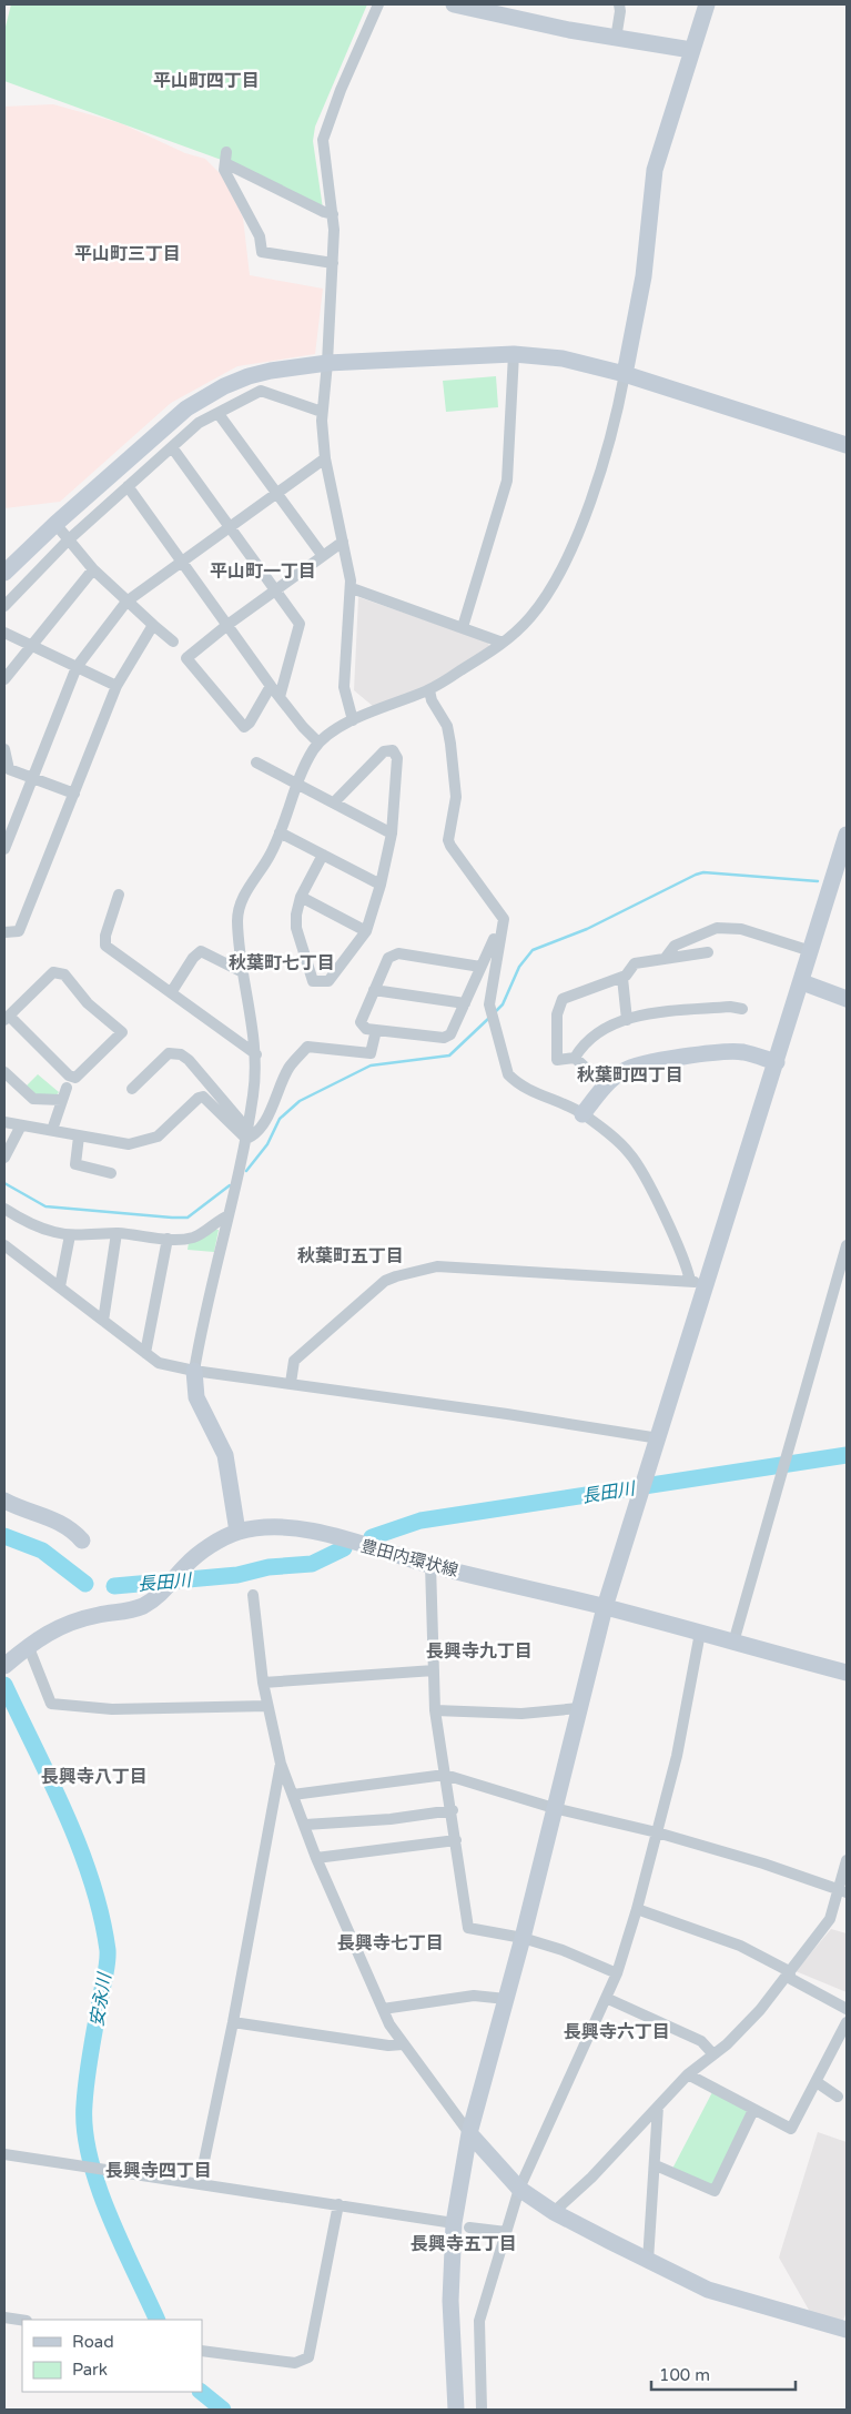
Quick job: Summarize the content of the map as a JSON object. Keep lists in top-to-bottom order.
{
  "streets": {
    "street": ["豊田内環状線"]
  },
  "districts": [
    "平山町四丁目",
    "平山町三丁目",
    "平山町一丁目",
    "秋葉町七丁目",
    "秋葉町四丁目",
    "秋葉町五丁目",
    "長興寺九丁目",
    "長興寺八丁目",
    "長興寺七丁目",
    "長興寺六丁目",
    "長興寺四丁目",
    "長興寺五丁目"
  ],
  "water": ["長田川", "安永川"],
  "legend": ["Road", "Park"],
  "scale_bar": "100 m"
}
